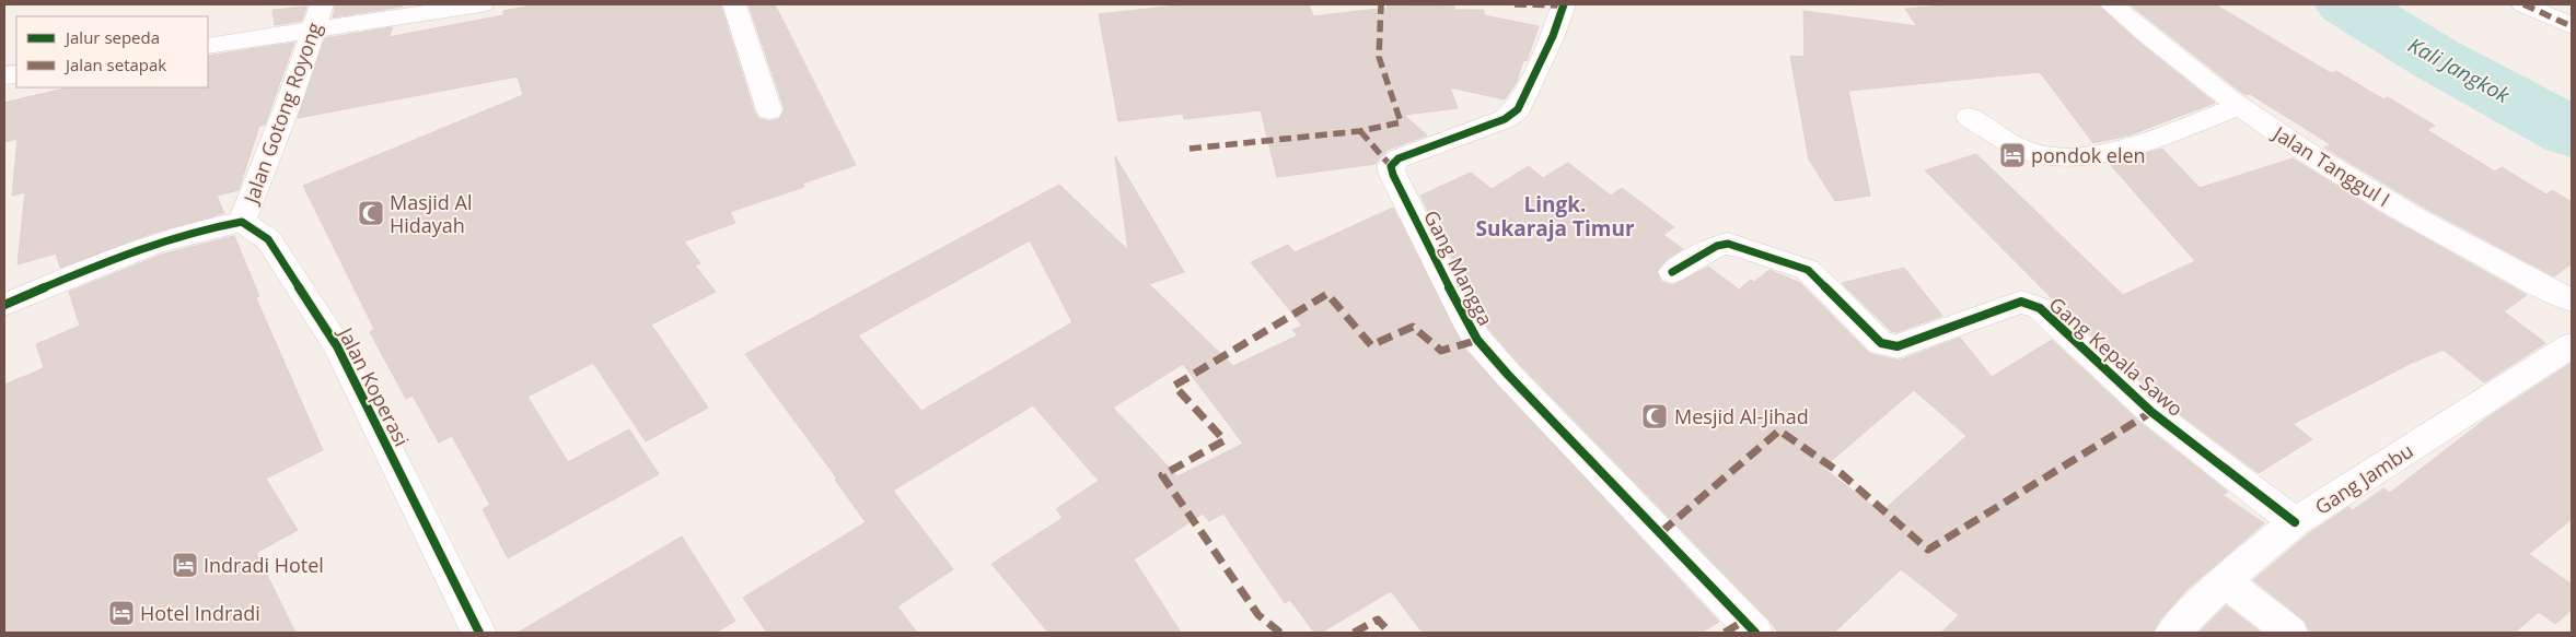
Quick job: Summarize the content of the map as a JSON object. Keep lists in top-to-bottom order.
{
  "streets": {
    "street": [
      "Jalan Gotong Royong",
      "Jalan Tanggul I",
      "Gang Mangga",
      "Gang Kepala Sawo",
      "Jalan Koperasi",
      "Gang Jambu"
    ]
  },
  "crossings": [
    ["Jalan Gotong Royong", "Jalan Koperasi"],
    ["Gang Kepala Sawo", "Gang Jambu"]
  ],
  "districts": ["Lingk. Sukaraja Timur"],
  "water": ["Kali Jangkok"],
  "places": {
    "hotel": ["pondok elen", "Indradi Hotel", "Hotel Indradi"],
    "mosque": ["Masjid Al Hidayah", "Mesjid Al-Jihad"]
  },
  "legend": ["Jalur sepeda", "Jalan setapak"]
}
